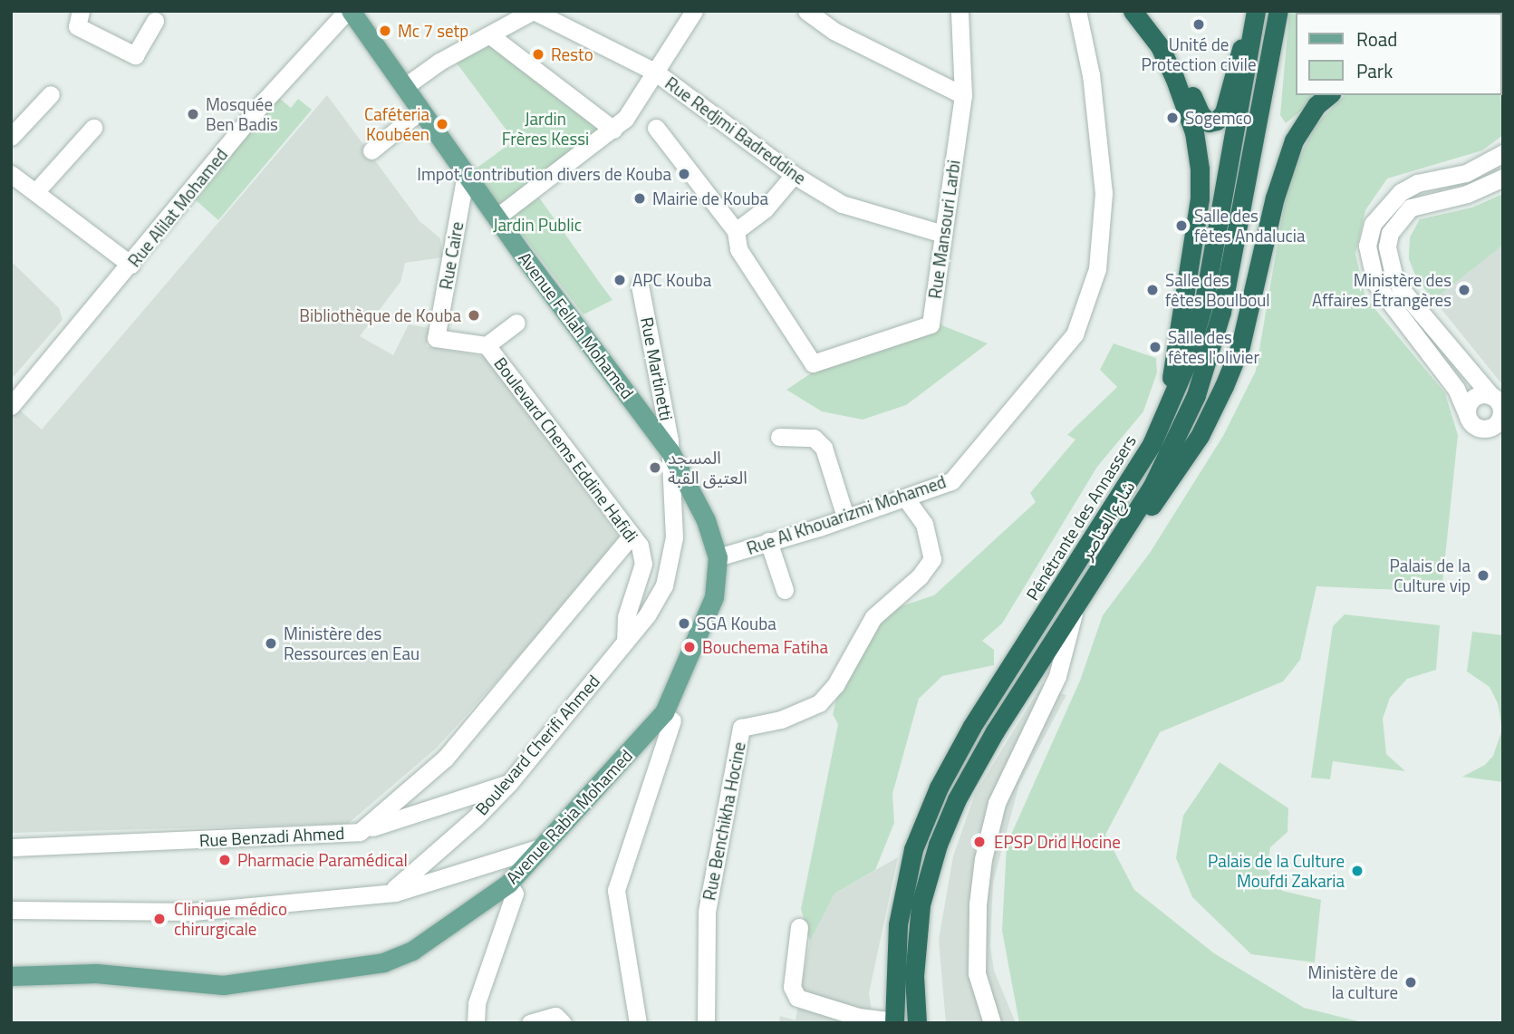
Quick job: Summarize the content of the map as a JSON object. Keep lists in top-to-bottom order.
{
  "streets": {
    "highway": ["Pénétrante des Annassers", "شارع العناصر"],
    "main road": ["Avenue Fellah Mohamed", "Avenue Rabia Mohamed"],
    "street": [
      "Rue Redjmi Badreddine",
      "Rue Alilat Mohamed",
      "Rue Mansouri Larbi",
      "Rue Caire",
      "Rue Martinetti",
      "Boulevard Chems Eddine Hafidi",
      "Rue Al Khouarizmi Mohamed",
      "Boulevard Cherifi Ahmed",
      "Rue Benchikha Hocine",
      "Rue Benzadi Ahmed"
    ]
  },
  "crossings": [
    ["Rue Redjmi Badreddine", "Rue Mansouri Larbi"],
    ["Rue Alilat Mohamed", "Avenue Fellah Mohamed"],
    ["Rue Caire", "Avenue Fellah Mohamed"],
    ["Rue Caire", "Boulevard Chems Eddine Hafidi"],
    ["Avenue Fellah Mohamed", "Rue Martinetti"],
    ["Avenue Fellah Mohamed", "Avenue Rabia Mohamed"],
    ["Rue Martinetti", "Boulevard Chems Eddine Hafidi"],
    ["Rue Martinetti", "Boulevard Cherifi Ahmed"],
    ["Rue Martinetti", "Avenue Rabia Mohamed"],
    ["Boulevard Chems Eddine Hafidi", "Boulevard Cherifi Ahmed"],
    ["Boulevard Chems Eddine Hafidi", "Rue Benzadi Ahmed"],
    ["Rue Al Khouarizmi Mohamed", "Avenue Rabia Mohamed"],
    ["Rue Al Khouarizmi Mohamed", "Rue Benchikha Hocine"]
  ],
  "parks": ["Jardin Frères Kessi", "Jardin Public"],
  "places": [
    "Unité de Protection civile",
    "Mc 7 setp",
    "Resto",
    "Mosquée Ben Badis",
    "Sogemco",
    "Caféteria Koubéen",
    "Impot Contribution divers de Kouba",
    "Mairie de Kouba",
    "Salle des fêtes Andalucia",
    "APC Kouba",
    "Salle des fêtes Boulboul",
    "Ministère des Affaires Étrangères",
    "Bibliothèque de Kouba",
    "Salle des fêtes l'olivier",
    "المسجد العتيق القبة",
    "Palais de la Culture vip",
    "SGA Kouba",
    "Ministère des Ressources en Eau",
    "Bouchema Fatiha",
    "EPSP Drid Hocine",
    "Pharmacie Paramédical",
    "Palais de la Culture Moufdi Zakaria",
    "Clinique médico chirurgicale",
    "Ministère de la culture"
  ],
  "legend": ["Road", "Park"]
}
